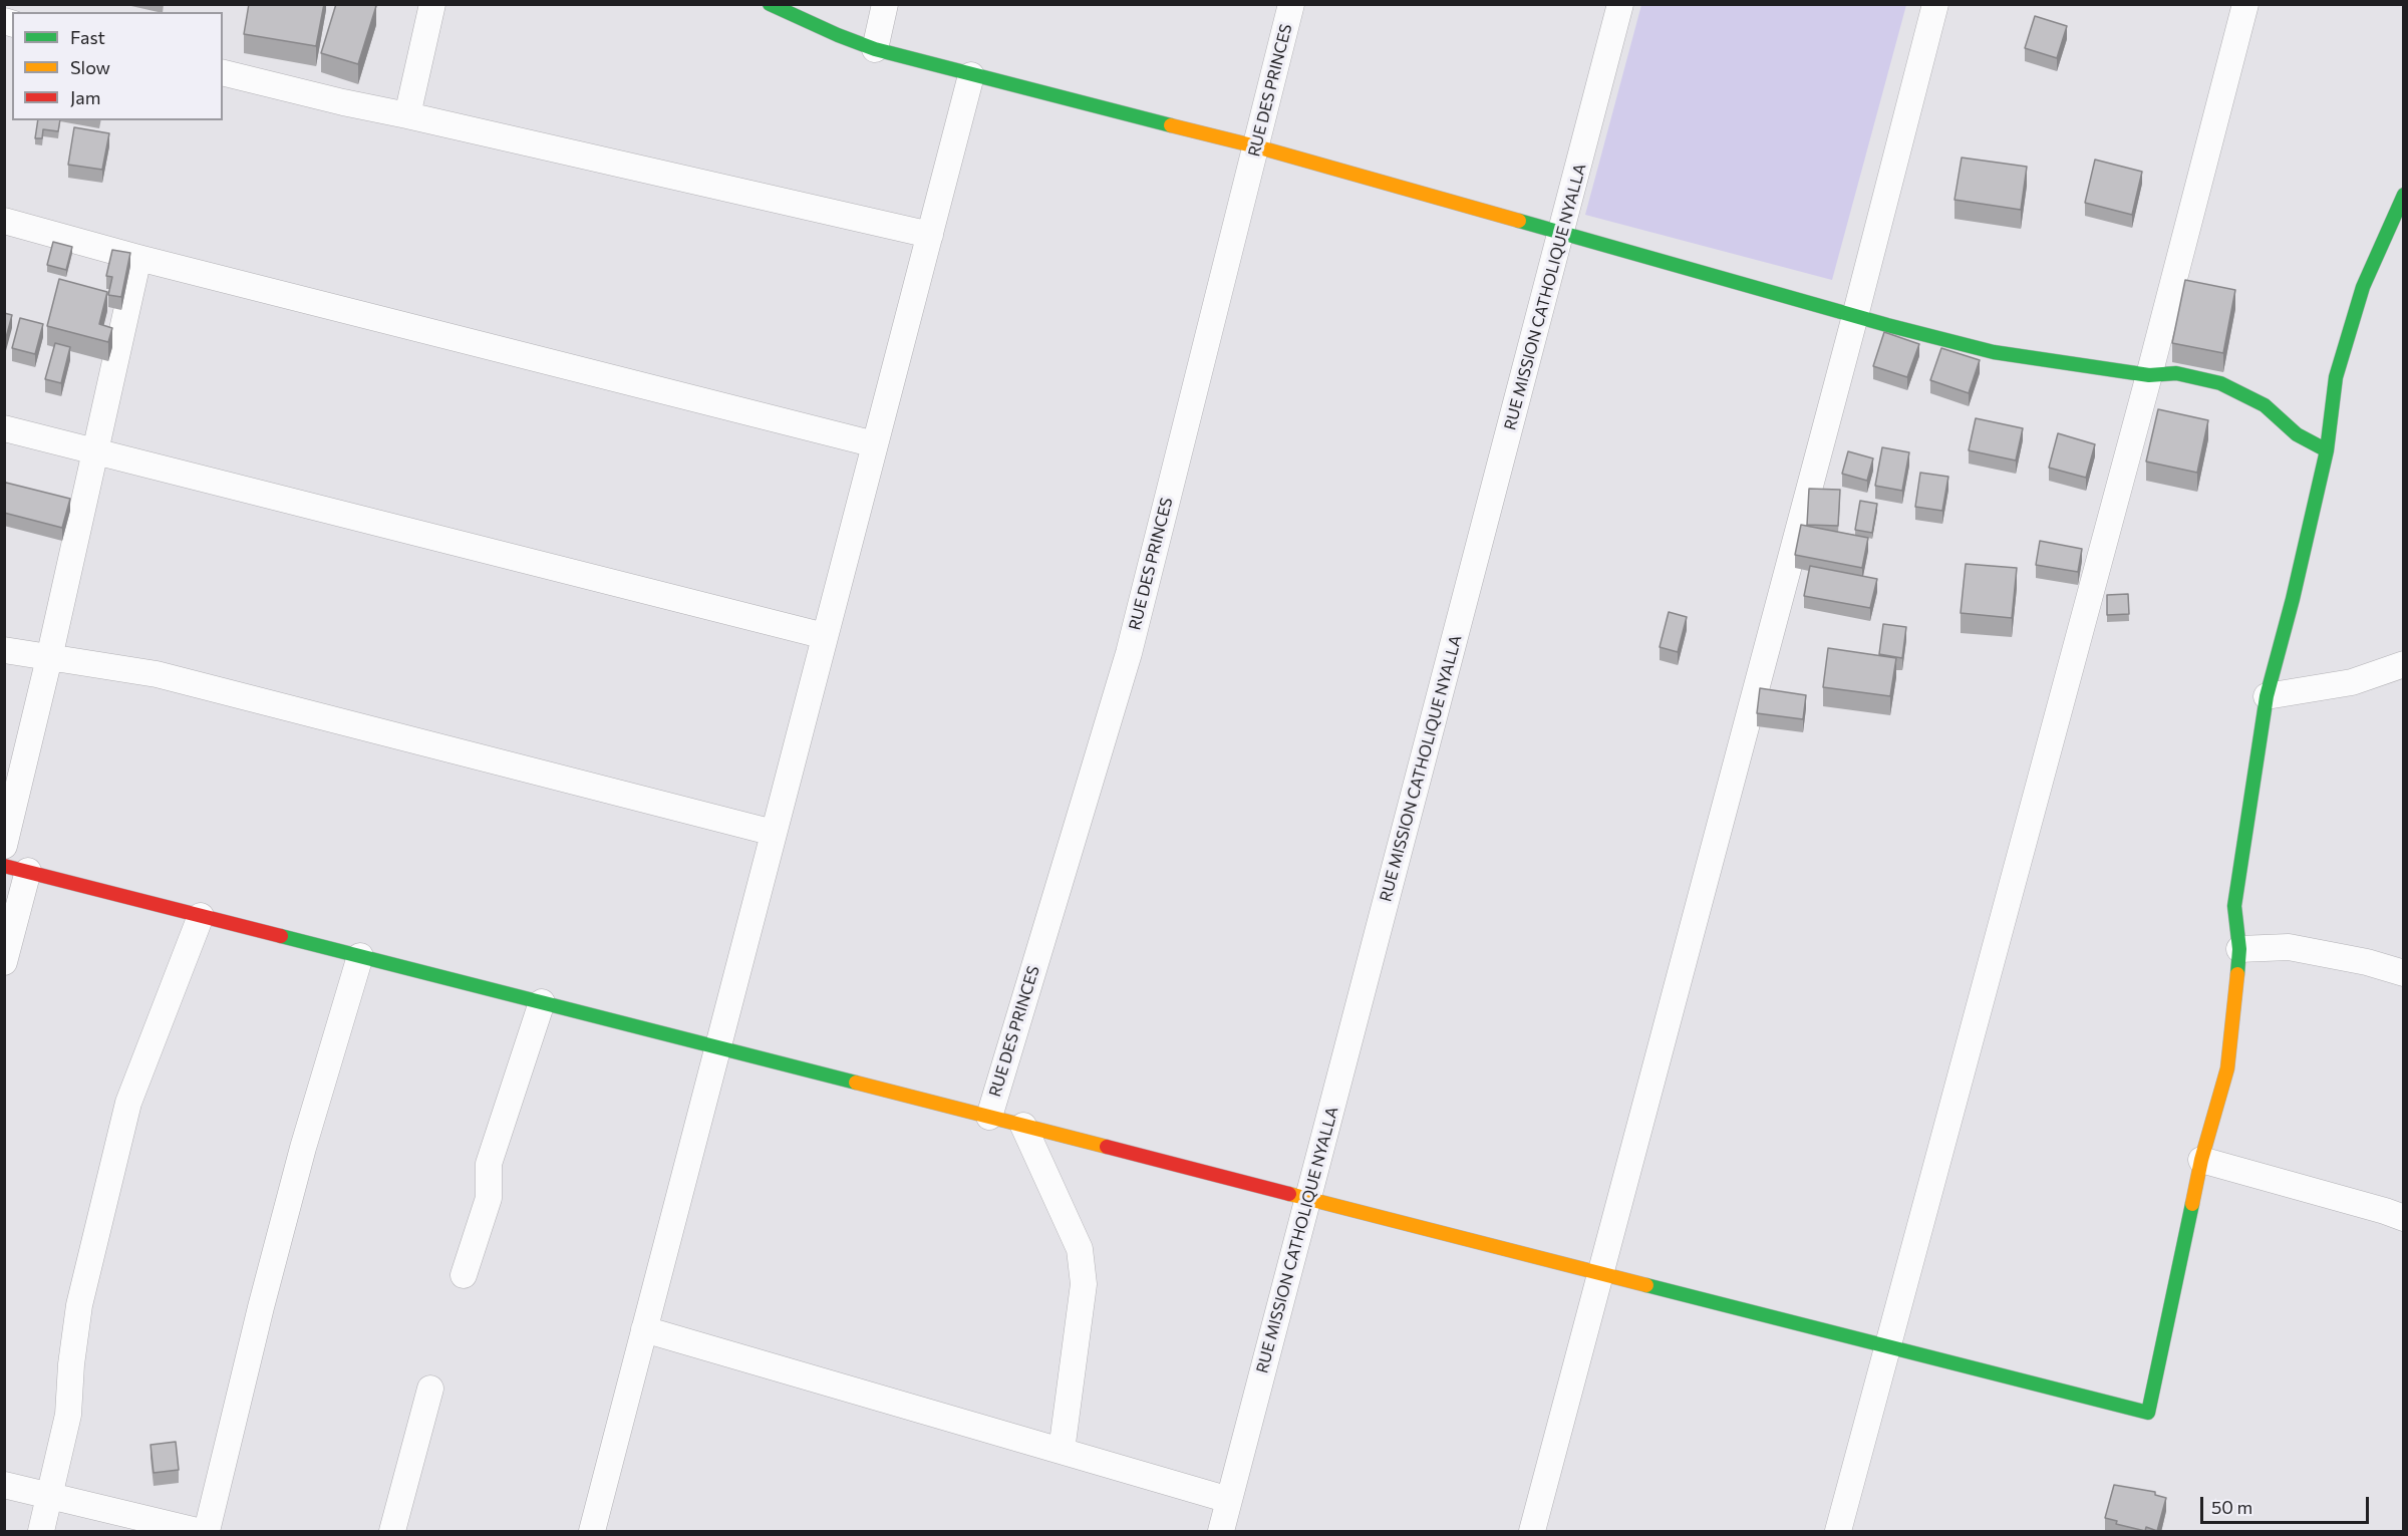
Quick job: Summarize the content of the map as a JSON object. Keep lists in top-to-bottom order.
{
  "streets": {
    "street": ["RUE DES PRINCES", "RUE MISSION CATHOLIQUE NYALLA"]
  },
  "legend": ["Fast", "Slow", "Jam"],
  "scale_bar": "50 m"
}
